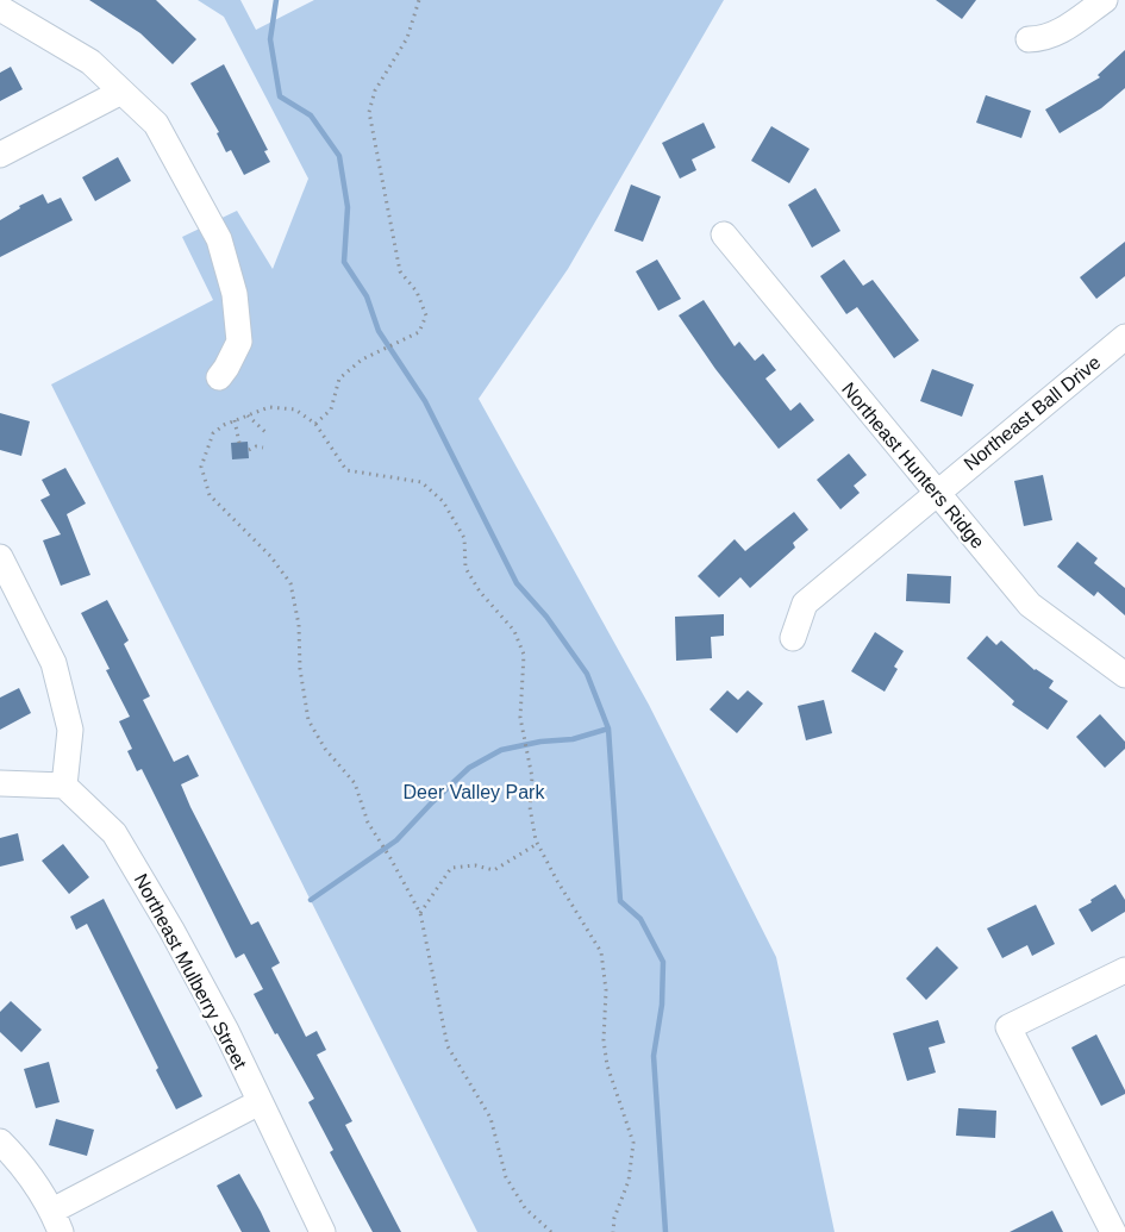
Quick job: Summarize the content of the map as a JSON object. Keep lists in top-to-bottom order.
{
  "streets": {
    "street": ["Northeast Ball Drive", "Northeast Hunters Ridge", "Northeast Mulberry Street"]
  },
  "crossings": [
    ["Northeast Ball Drive", "Northeast Hunters Ridge"]
  ],
  "parks": ["Deer Valley Park"]
}
